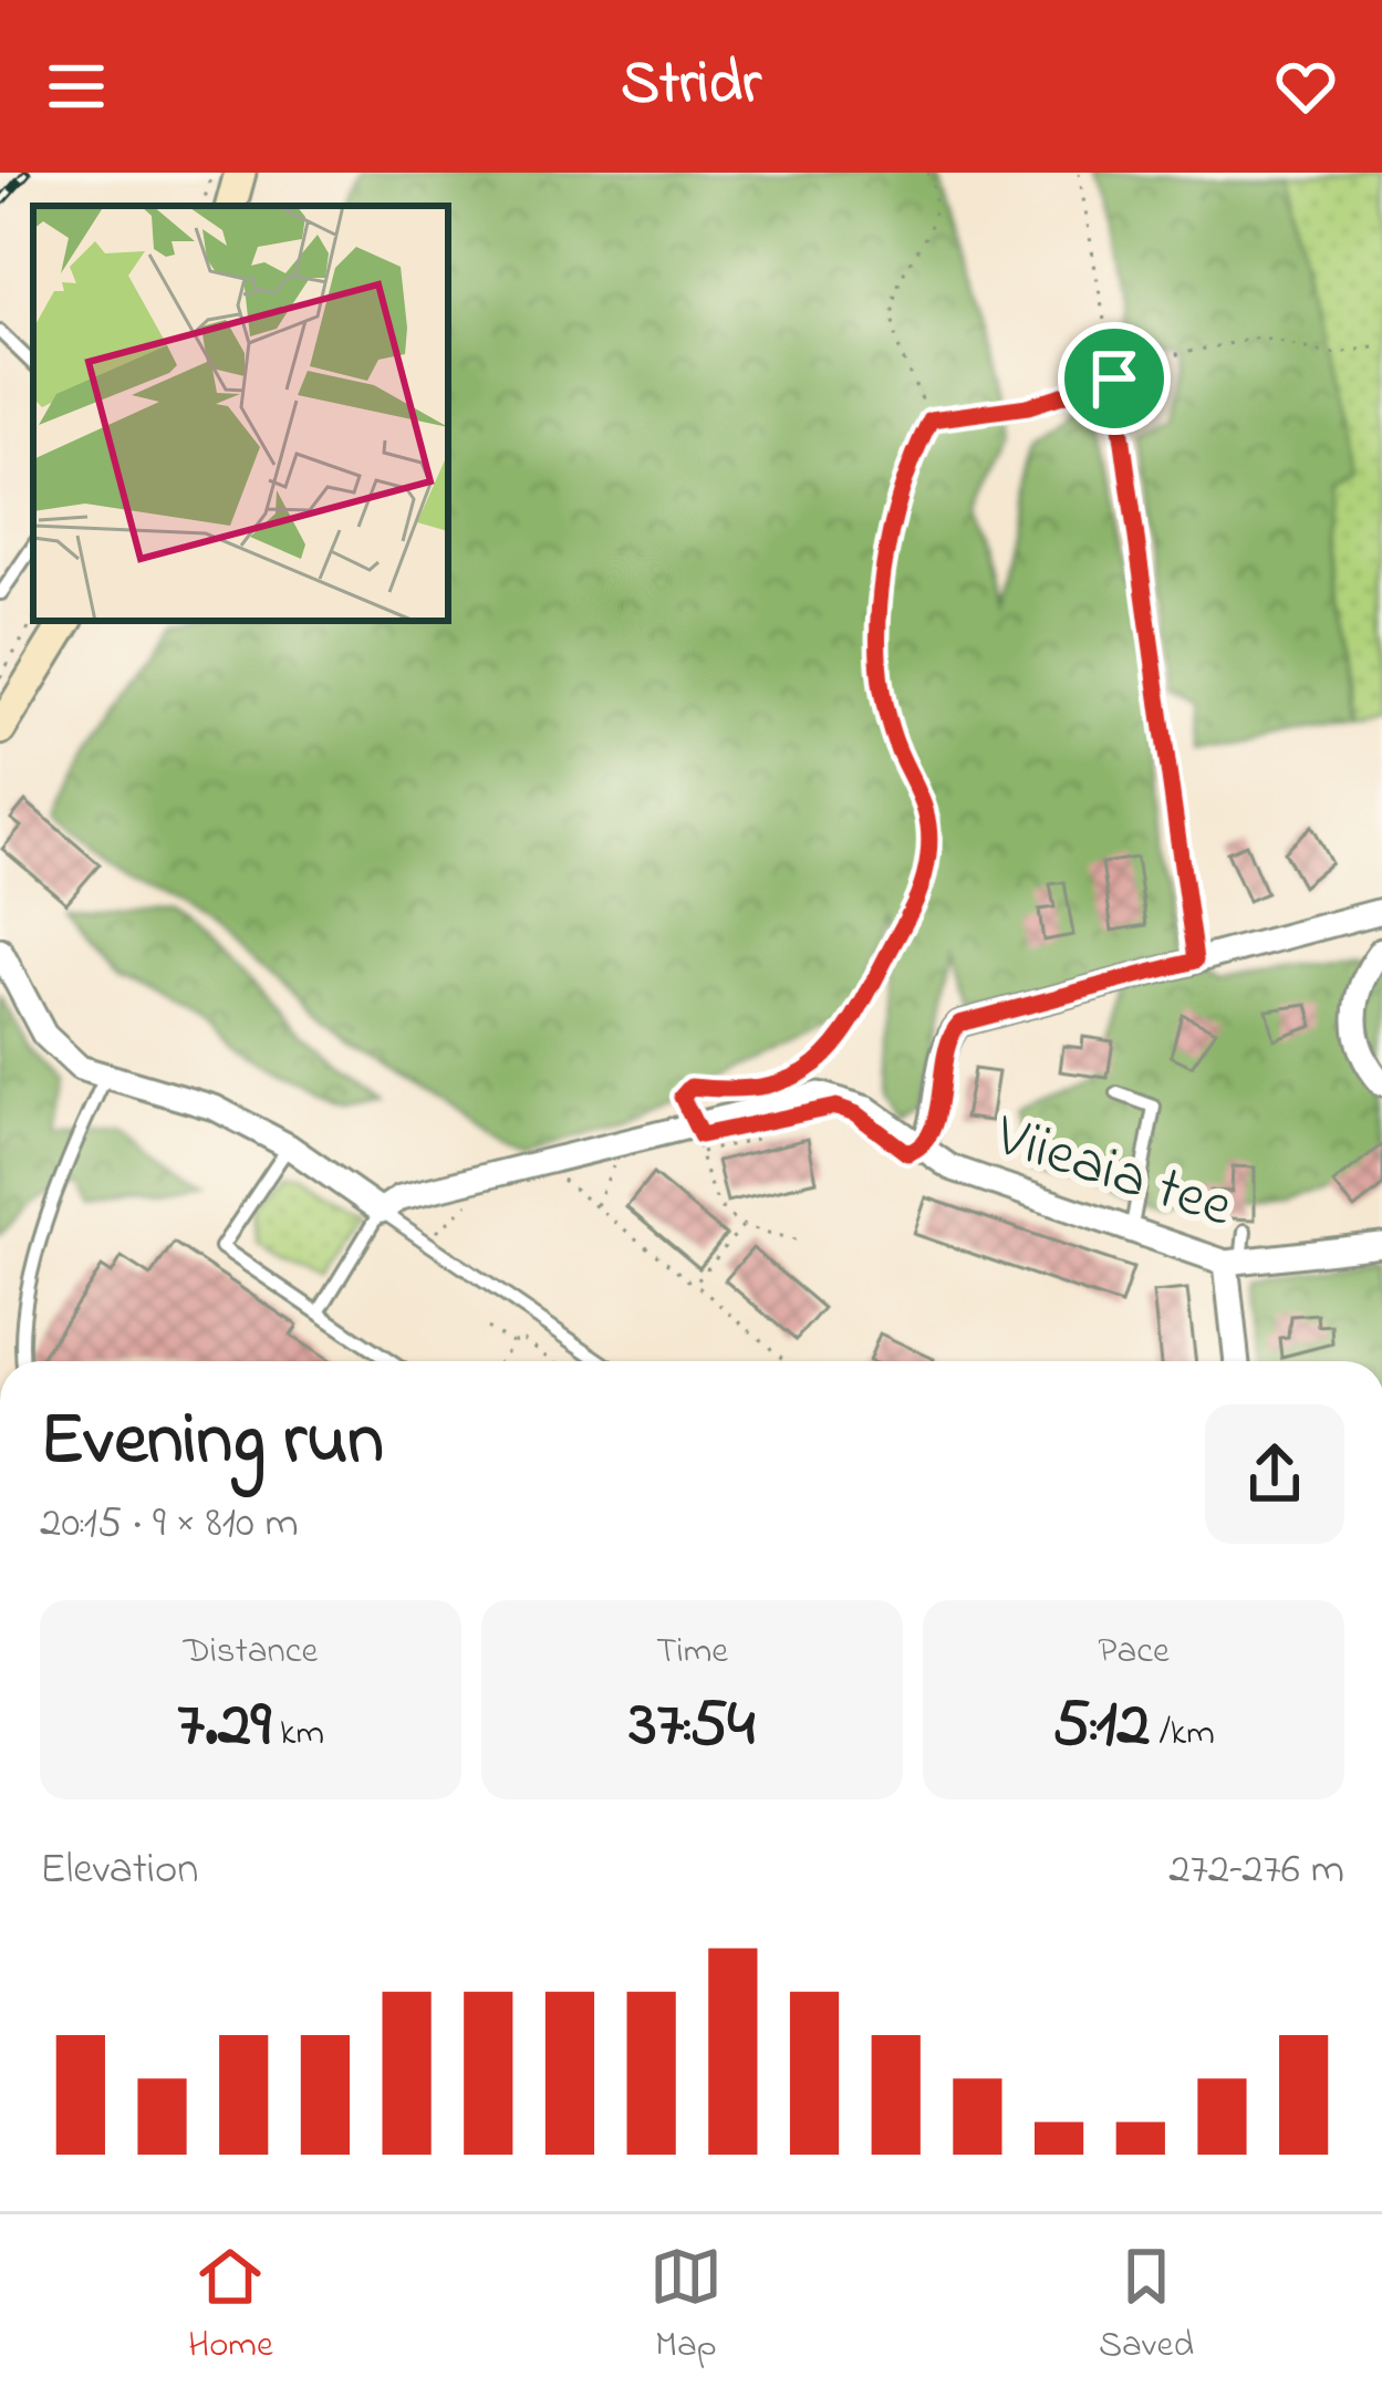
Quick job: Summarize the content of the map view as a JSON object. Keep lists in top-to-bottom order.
{
  "streets": {
    "street": ["Viieaia tee"]
  },
  "page": {
    "header": "Stridr",
    "heading": ["Evening run", "20:15 · 9 × 810 m"],
    "stats": [
      ["Distance", "7.29 km"],
      ["Time", "37:54"],
      ["Pace", "5:12 /km"]
    ],
    "chart": ["Elevation", "272–276 m"],
    "tabs": ["Home", "Map", "Saved"]
  }
}
